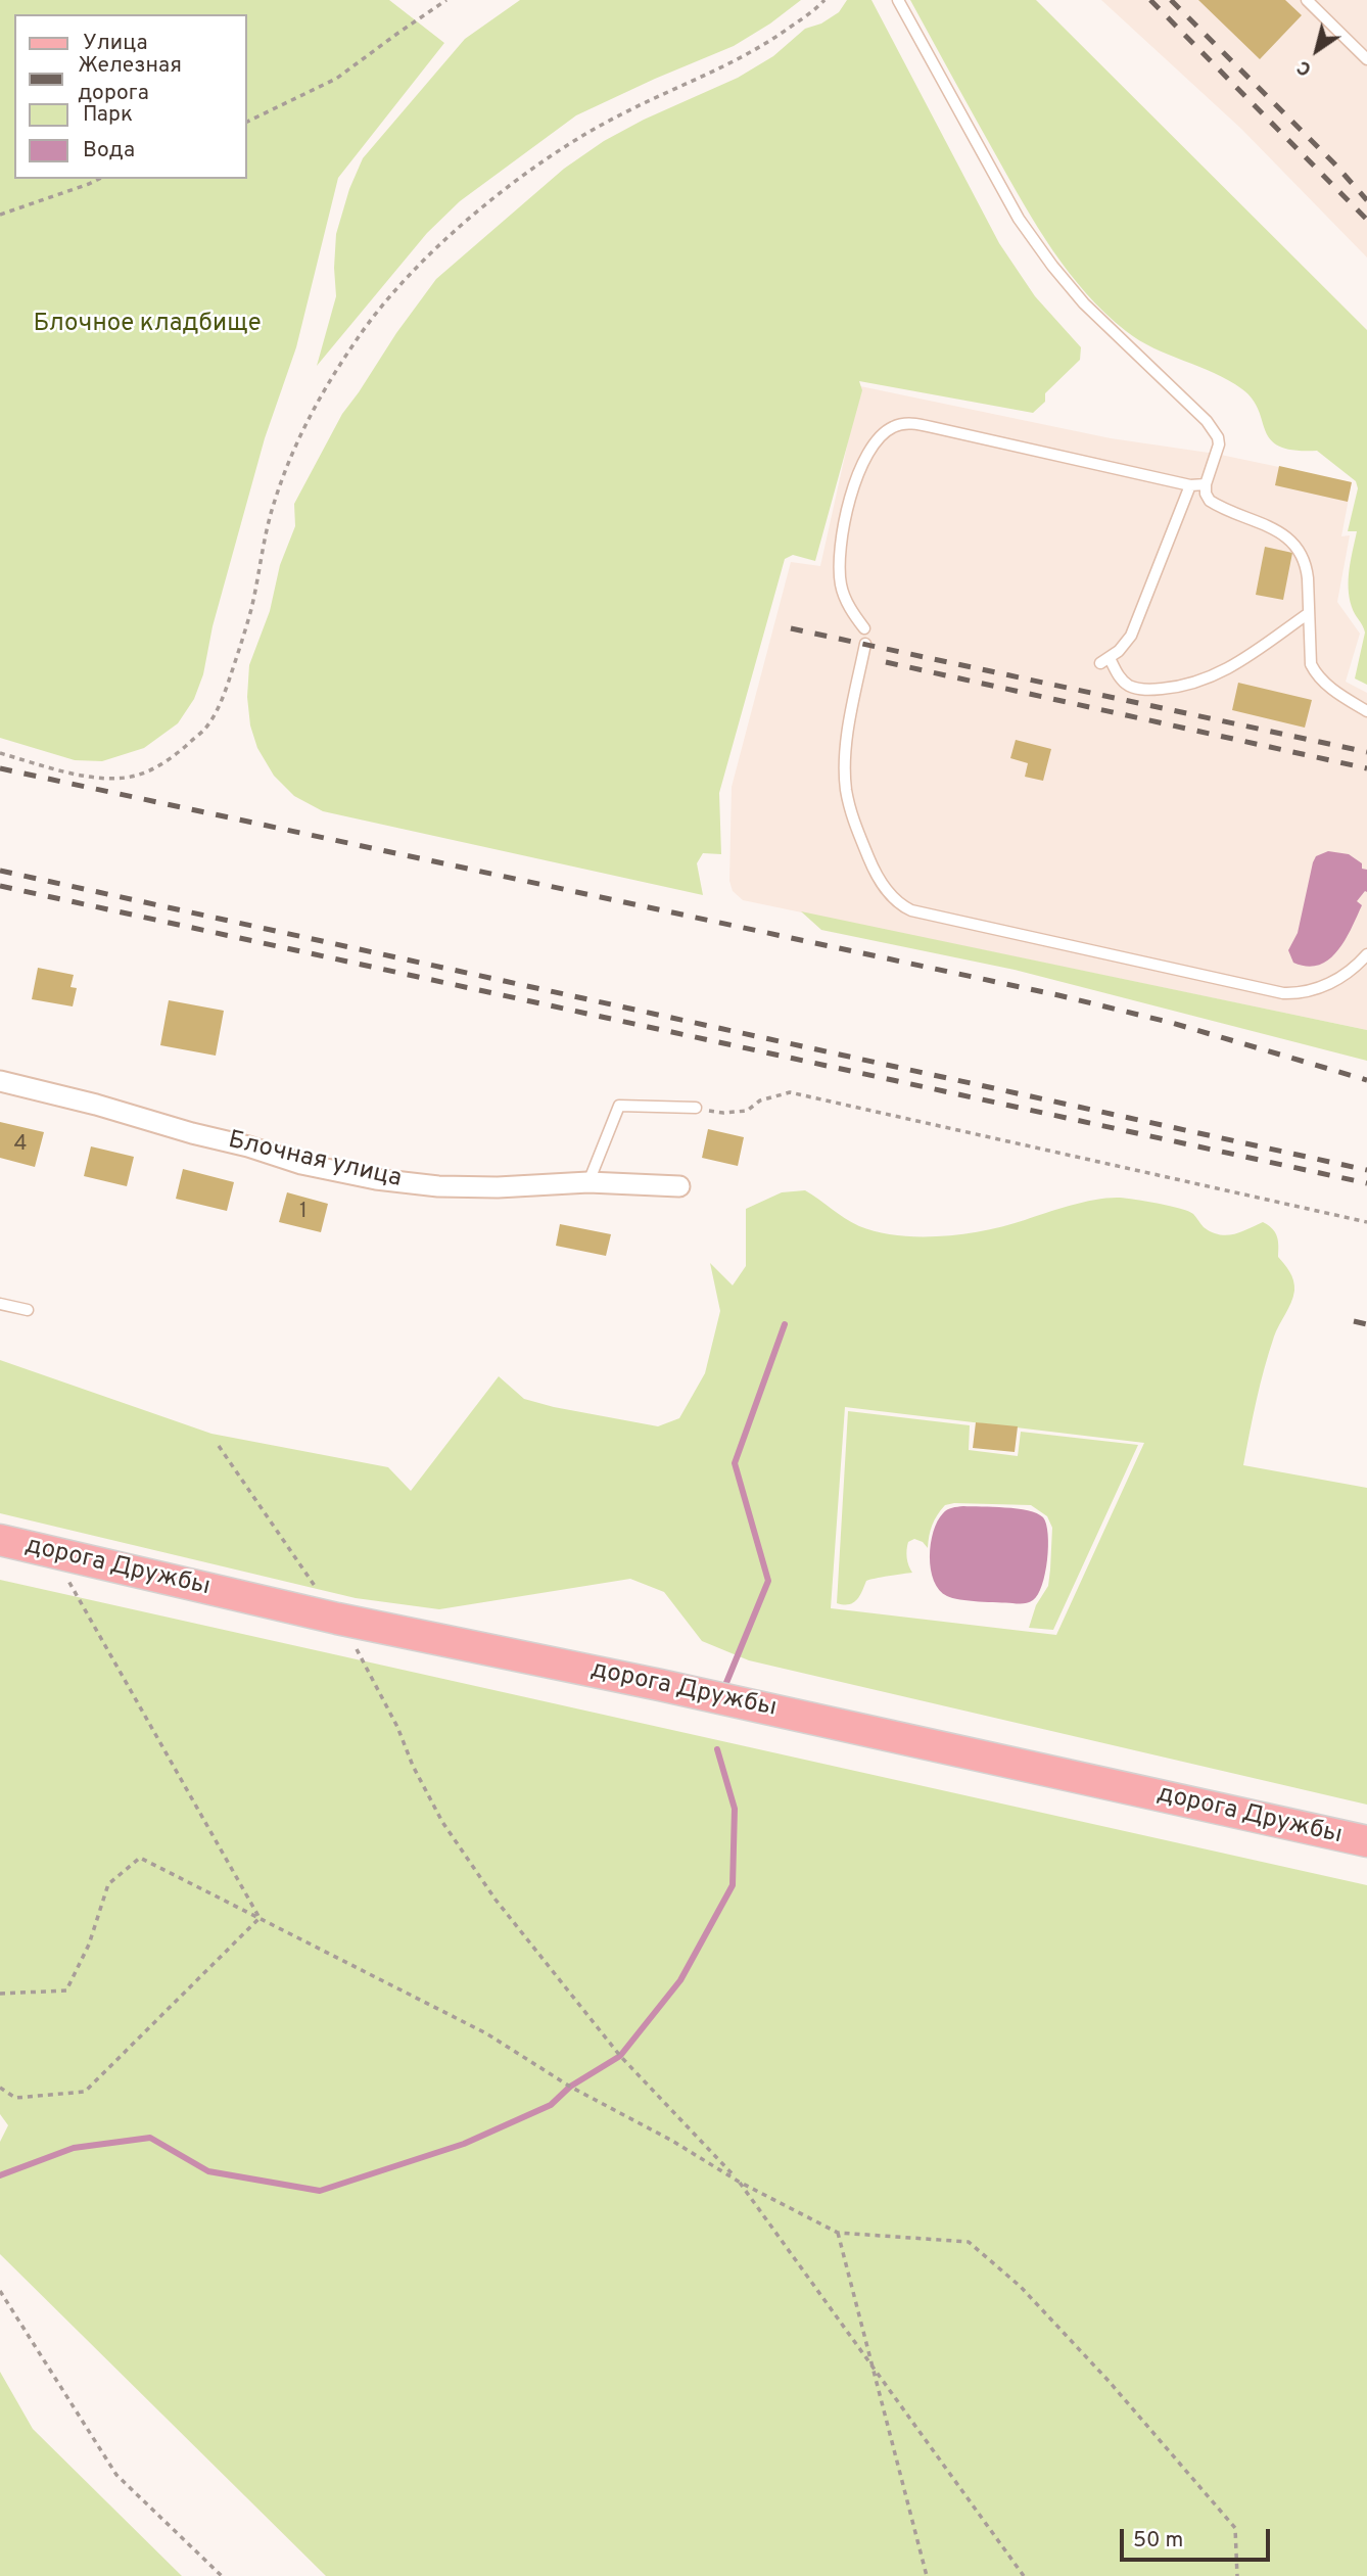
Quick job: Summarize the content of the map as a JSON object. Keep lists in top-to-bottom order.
{
  "streets": {
    "main road": ["дорога Дружбы"],
    "street": ["Блочная улица"]
  },
  "parks": ["Блочное кладбище"],
  "house_numbers": ["4", "1"],
  "legend": [
    "Улица",
    "Железная дорога",
    "Парк",
    "Вода"
  ],
  "scale_bar": "50 m",
  "north": "bottom left"
}
